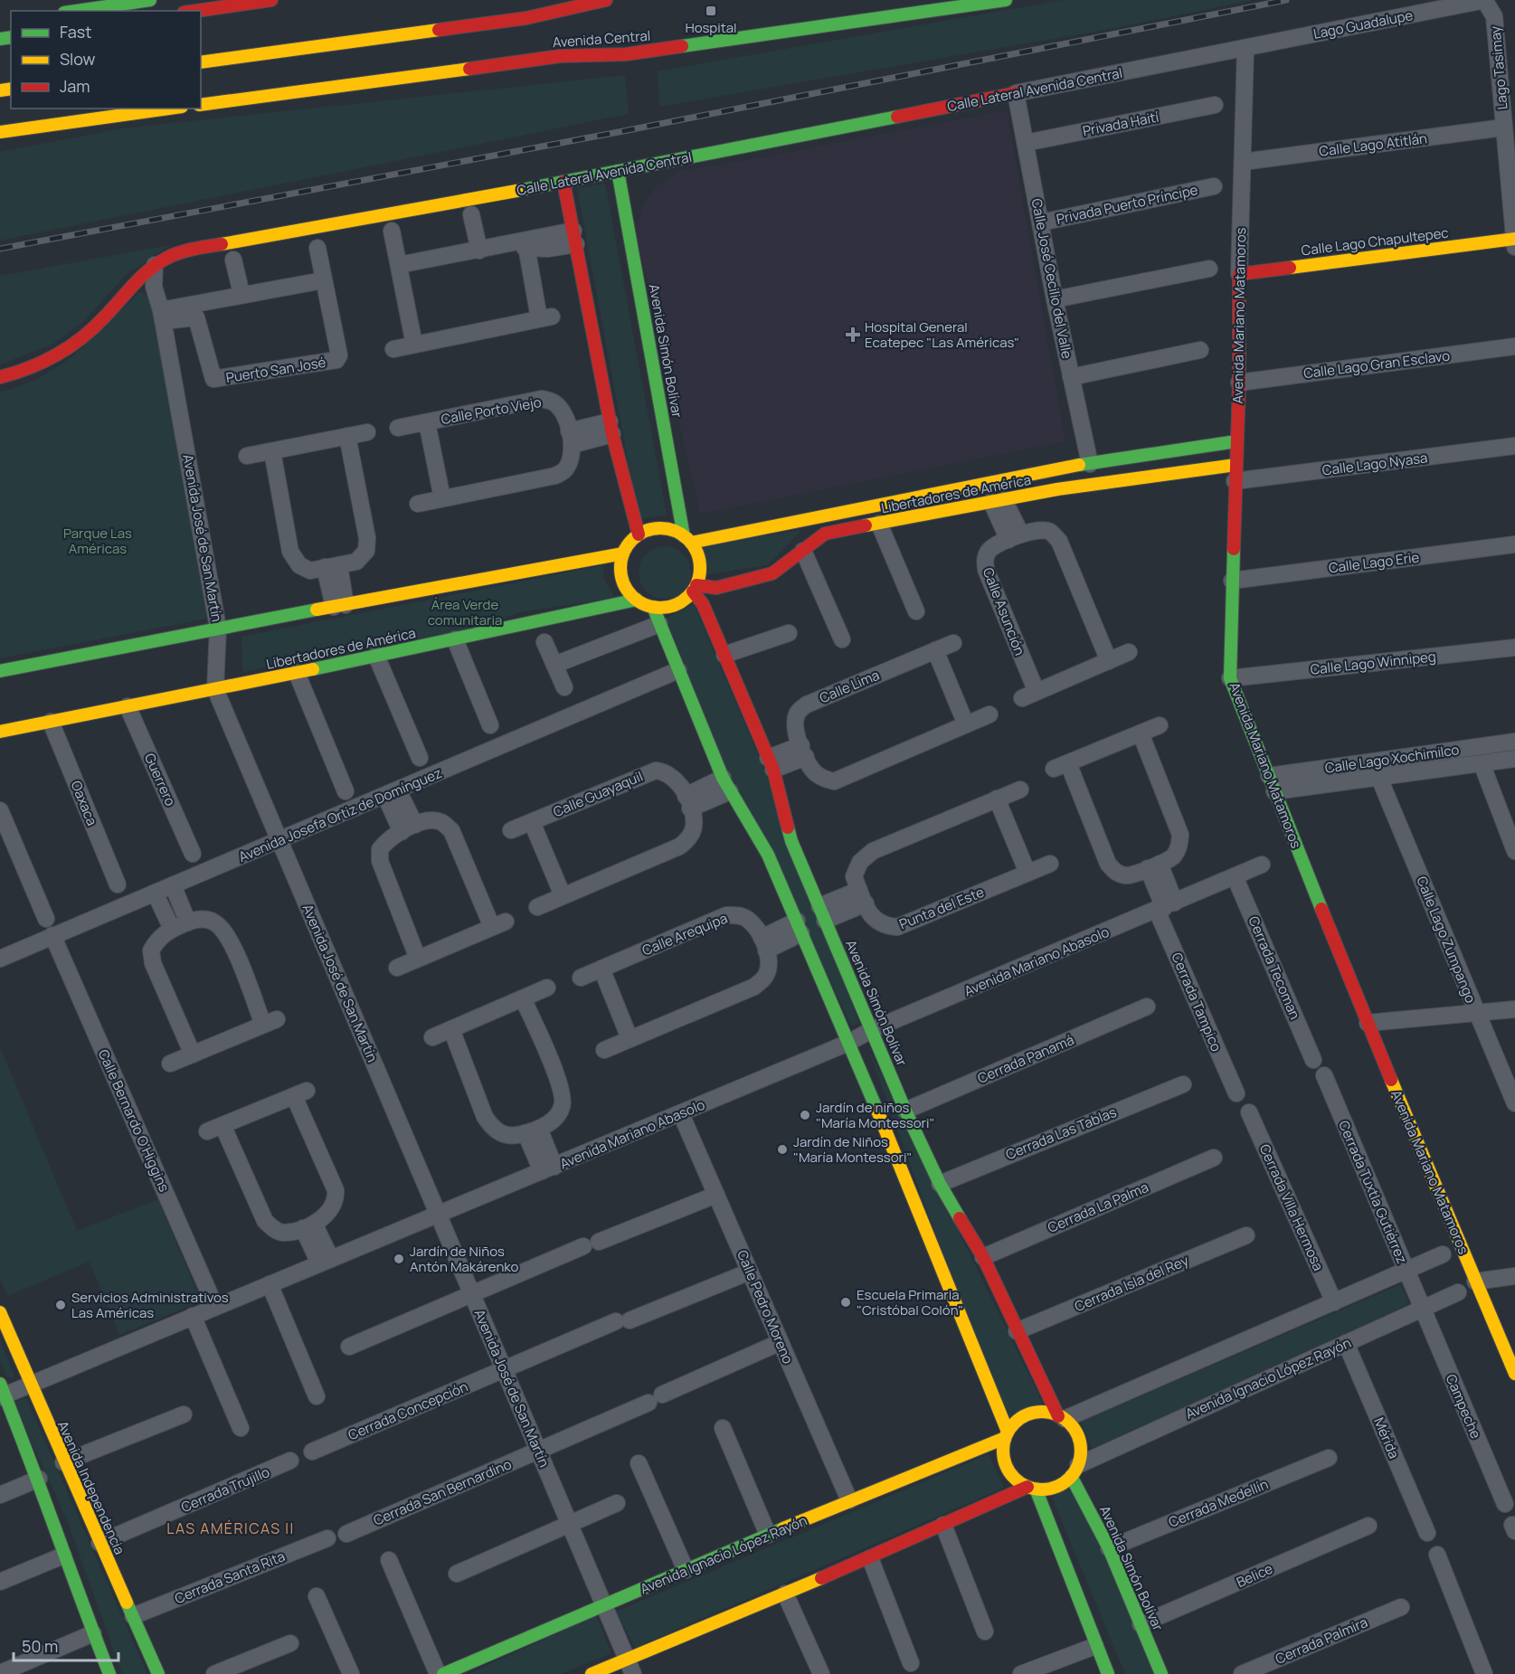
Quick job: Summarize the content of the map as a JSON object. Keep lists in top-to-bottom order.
{
  "streets": {
    "main road": [
      "Avenida Central",
      "Calle Lateral Avenida Central",
      "Calle Lago Chapultepec",
      "Avenida Mariano Matamoros",
      "Avenida Simón Bolívar",
      "Libertadores de América",
      "Avenida Ignacio López Rayón",
      "Avenida Independencia"
    ],
    "street": [
      "Lago Guadalupe",
      "Lago Tasimay",
      "Privada Haití",
      "Calle Lago Atitlán",
      "Privada Puerto Príncipe",
      "Calle José Cecilio del Valle",
      "Calle Lago Gran Esclavo",
      "Puerto San José",
      "Calle Porto Viejo",
      "Calle Lago Nyasa",
      "Avenida José de San Martín",
      "Calle Lago Erie",
      "Calle Asunción",
      "Calle Lago Winnipeg",
      "Calle Lima",
      "Calle Lago Xochimilco",
      "Guerrero",
      "Calle Guayaquil",
      "Oaxaca",
      "Avenida Josefa Ortiz de Domínguez",
      "Punta del Este",
      "Calle Arequipa",
      "Calle Lago Zumpango",
      "Avenida Mariano Abasolo",
      "Cerrada Tecoman",
      "Cerrada Tampico",
      "Cerrada Panamá",
      "Calle Bernardo O'Higgins",
      "Cerrada Las Tablas",
      "Cerrada Tuxtla Gutiérrez",
      "Cerrada La Palma",
      "Cerrada Villa Hermosa",
      "Cerrada Isla del Rey",
      "Calle Pedro Moreno",
      "Campeche",
      "Cerrada Concepción",
      "Mérida",
      "Cerrada Trujillo",
      "Cerrada San Bernardino",
      "Cerrada Medellín",
      "Belice",
      "Cerrada Santa Rita",
      "Cerrada Palmira"
    ]
  },
  "crossings": [
    ["Lago Guadalupe", "Lago Tasimay"],
    ["Lago Guadalupe", "Calle Lateral Avenida Central"],
    ["Lago Guadalupe", "Avenida Mariano Matamoros"],
    ["Lago Tasimay", "Calle Lago Atitlán"],
    ["Lago Tasimay", "Calle Lago Chapultepec"],
    ["Calle Lateral Avenida Central", "Calle José Cecilio del Valle"],
    ["Calle Lateral Avenida Central", "Avenida Mariano Matamoros"],
    ["Calle Lateral Avenida Central", "Avenida Simón Bolívar"],
    ["Calle Lateral Avenida Central", "Avenida José de San Martín"],
    ["Privada Haití", "Calle José Cecilio del Valle"],
    ["Calle Lago Atitlán", "Avenida Mariano Matamoros"],
    ["Privada Puerto Príncipe", "Calle José Cecilio del Valle"],
    ["Calle Lago Chapultepec", "Avenida Mariano Matamoros"],
    ["Calle José Cecilio del Valle", "Libertadores de América"],
    ["Avenida Mariano Matamoros", "Calle Lago Gran Esclavo"],
    ["Avenida Mariano Matamoros", "Calle Lago Nyasa"],
    ["Avenida Mariano Matamoros", "Libertadores de América"],
    ["Avenida Mariano Matamoros", "Calle Lago Erie"],
    ["Avenida Mariano Matamoros", "Calle Lago Winnipeg"],
    ["Avenida Mariano Matamoros", "Calle Lago Xochimilco"],
    ["Avenida Simón Bolívar", "Libertadores de América"],
    ["Avenida Simón Bolívar", "Avenida Mariano Abasolo"],
    ["Avenida Simón Bolívar", "Cerrada Panamá"],
    ["Avenida Simón Bolívar", "Cerrada Las Tablas"],
    ["Avenida Simón Bolívar", "Cerrada La Palma"],
    ["Avenida Simón Bolívar", "Cerrada Isla del Rey"],
    ["Avenida Simón Bolívar", "Avenida Ignacio López Rayón"],
    ["Avenida Simón Bolívar", "Cerrada Medellín"],
    ["Avenida Simón Bolívar", "Belice"],
    ["Puerto San José", "Avenida José de San Martín"],
    ["Calle Lago Nyasa", "Libertadores de América"],
    ["Libertadores de América", "Avenida José de San Martín"],
    ["Libertadores de América", "Guerrero"],
    ["Libertadores de América", "Oaxaca"],
    ["Avenida José de San Martín", "Avenida Josefa Ortiz de Domínguez"],
    ["Avenida José de San Martín", "Avenida Mariano Abasolo"],
    ["Avenida José de San Martín", "Avenida Ignacio López Rayón"],
    ["Avenida José de San Martín", "Cerrada Concepción"],
    ["Avenida José de San Martín", "Cerrada San Bernardino"],
    ["Calle Lago Xochimilco", "Calle Lago Zumpango"],
    ["Avenida Josefa Ortiz de Domínguez", "Calle Bernardo O'Higgins"],
    ["Avenida Mariano Abasolo", "Cerrada Tecoman"],
    ["Avenida Mariano Abasolo", "Cerrada Tampico"],
    ["Avenida Mariano Abasolo", "Calle Bernardo O'Higgins"],
    ["Avenida Mariano Abasolo", "Calle Pedro Moreno"],
    ["Avenida Mariano Abasolo", "Avenida Independencia"],
    ["Cerrada Tuxtla Gutiérrez", "Avenida Ignacio López Rayón"],
    ["Cerrada Tuxtla Gutiérrez", "Campeche"],
    ["Calle Pedro Moreno", "Avenida Ignacio López Rayón"],
    ["Calle Pedro Moreno", "Cerrada Concepción"],
    ["Calle Pedro Moreno", "Cerrada San Bernardino"],
    ["Avenida Ignacio López Rayón", "Campeche"],
    ["Avenida Ignacio López Rayón", "Mérida"],
    ["Avenida Independencia", "Cerrada Trujillo"],
    ["Avenida Independencia", "Cerrada Santa Rita"]
  ],
  "districts": ["LAS AMÉRICAS II"],
  "parks": ["Parque Las Américas", "Área Verde comunitaria"],
  "places": {
    "transit": ["Hospital"],
    "health": ["Hospital General Ecatepec \"Las Américas\""],
    "other": [
      "Jardín de niños \"María Montessori\"",
      "Jardín de Niños \"María Montessori\"",
      "Jardín de Niños Antón Makárenko",
      "Escuela Primaria \"Cristóbal Colón\"",
      "Servicios Administrativos Las Américas"
    ]
  },
  "legend": ["Fast", "Slow", "Jam"],
  "scale_bar": "50 m"
}
